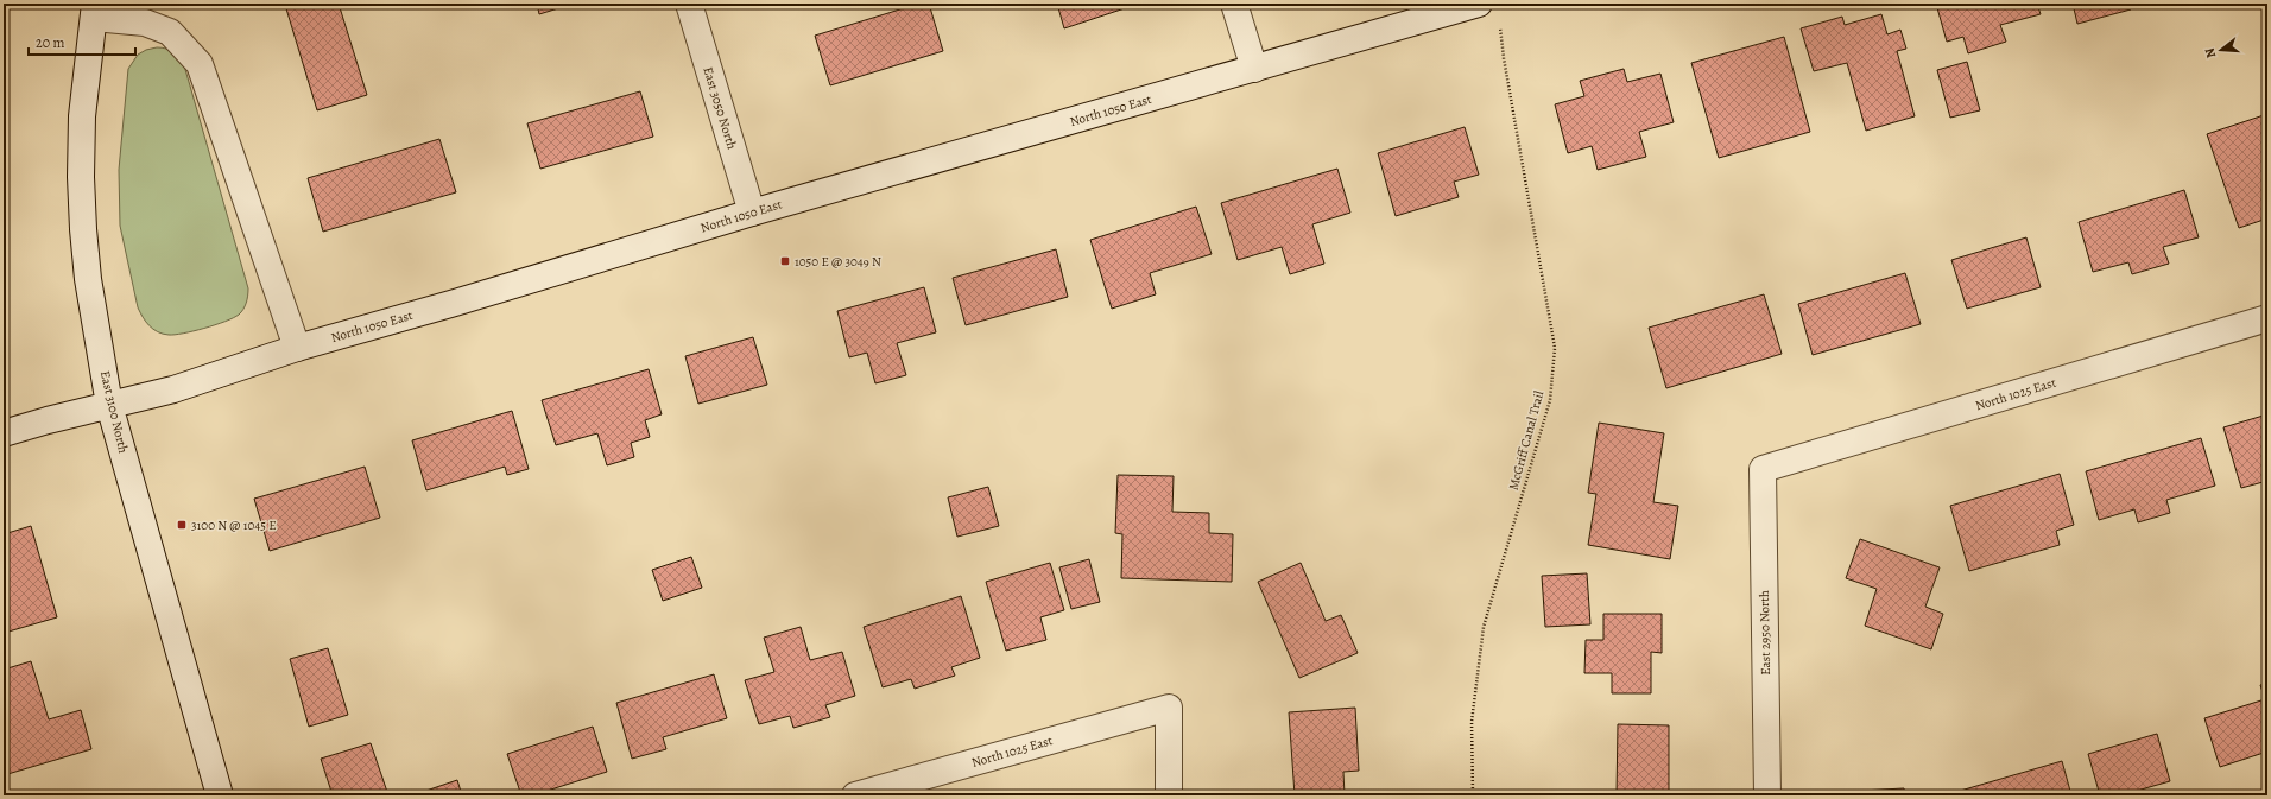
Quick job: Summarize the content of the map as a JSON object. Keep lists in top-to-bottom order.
{
  "streets": {
    "main road": [
      "East 3050 North",
      "North 1050 East",
      "North 1025 East",
      "East 3100 North",
      "East 2950 North"
    ],
    "path": ["McGriff Canal Trail"]
  },
  "crossings": [
    ["East 3050 North", "North 1050 East"],
    ["North 1050 East", "East 3100 North"],
    ["North 1025 East", "East 2950 North"]
  ],
  "places": {
    "transit": ["1050 E @ 3049 N", "3100 N @ 1045 E"]
  },
  "scale_bar": "20 m",
  "north": "left"
}
